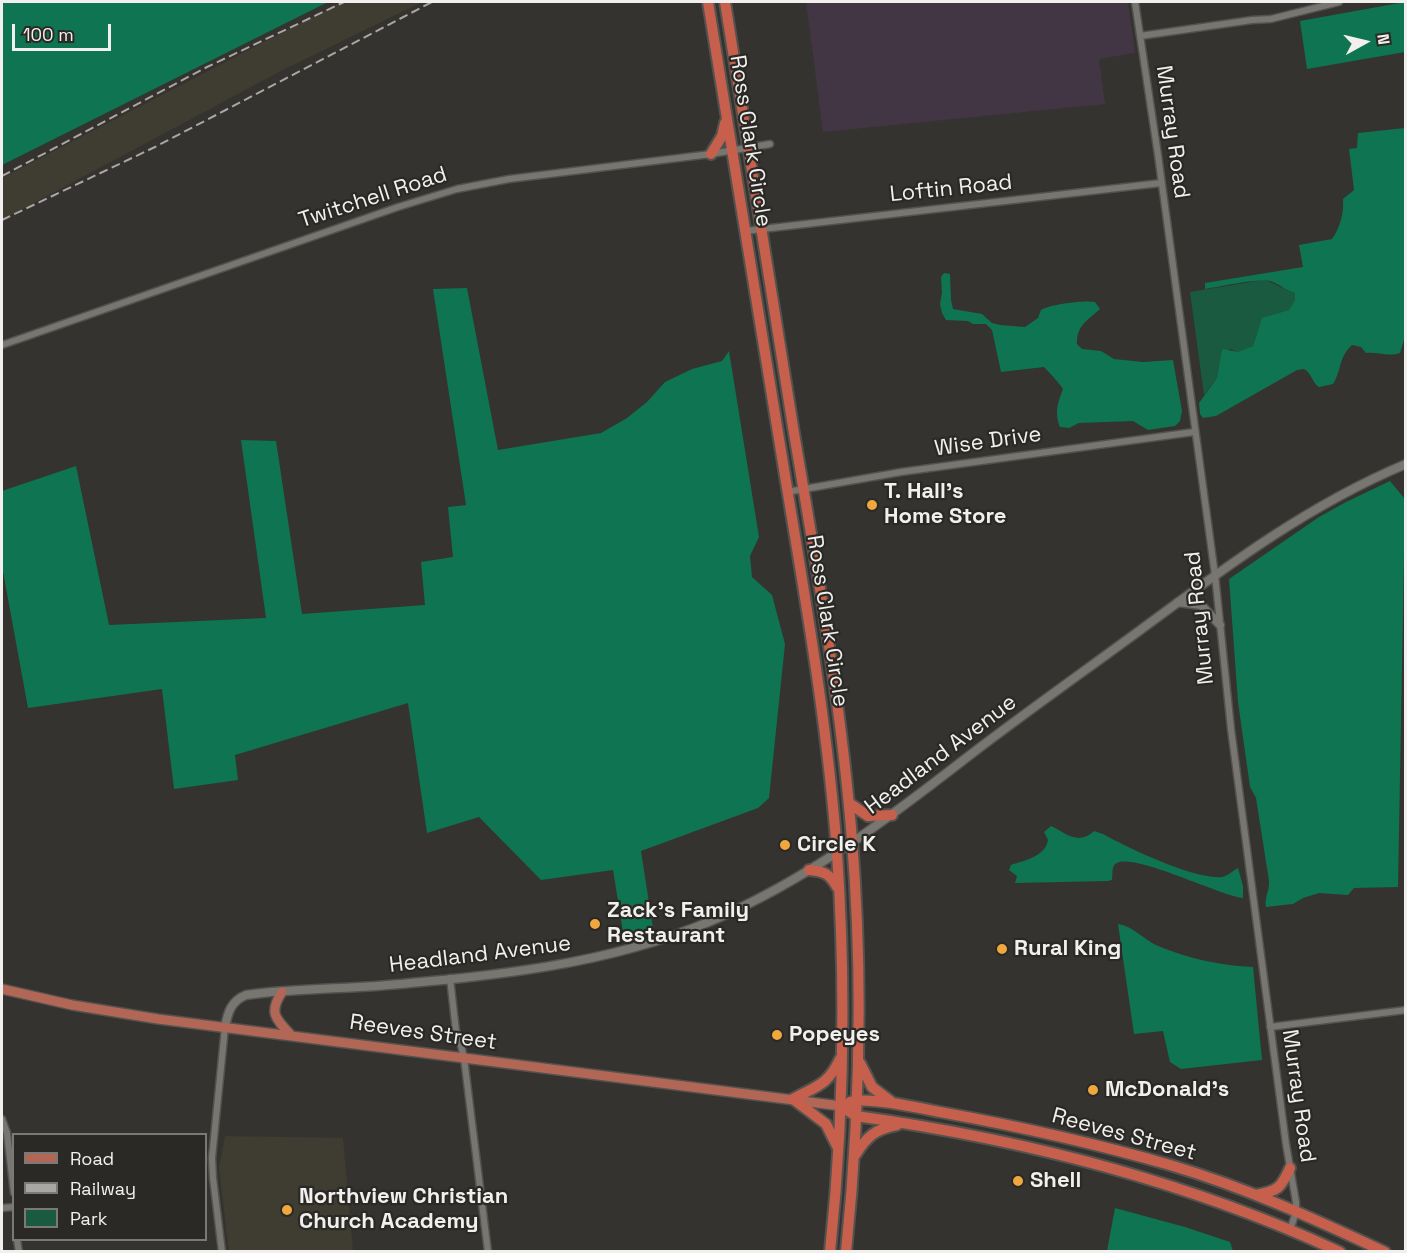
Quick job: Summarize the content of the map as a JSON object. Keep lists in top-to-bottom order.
{
  "streets": {
    "highway": ["Ross Clark Circle", "Reeves Street"],
    "main road": ["Headland Avenue"],
    "street": [
      "Murray Road",
      "Loftin Road",
      "Twitchell Road",
      "Wise Drive"
    ]
  },
  "crossings": [
    ["Murray Road", "Loftin Road"],
    ["Murray Road", "Wise Drive"],
    ["Murray Road", "Headland Avenue"],
    ["Murray Road", "Reeves Street"],
    ["Ross Clark Circle", "Loftin Road"],
    ["Ross Clark Circle", "Twitchell Road"],
    ["Ross Clark Circle", "Wise Drive"],
    ["Ross Clark Circle", "Headland Avenue"],
    ["Ross Clark Circle", "Reeves Street"],
    ["Headland Avenue", "Reeves Street"]
  ],
  "places": [
    "T. Hall’s Home Store",
    "Circle K",
    "Zack's Family Restaurant",
    "Rural King",
    "Popeyes",
    "McDonald's",
    "Shell",
    "Northview Christian Church Academy"
  ],
  "legend": ["Road", "Railway", "Park"],
  "scale_bar": "100 m",
  "north": "right"
}
